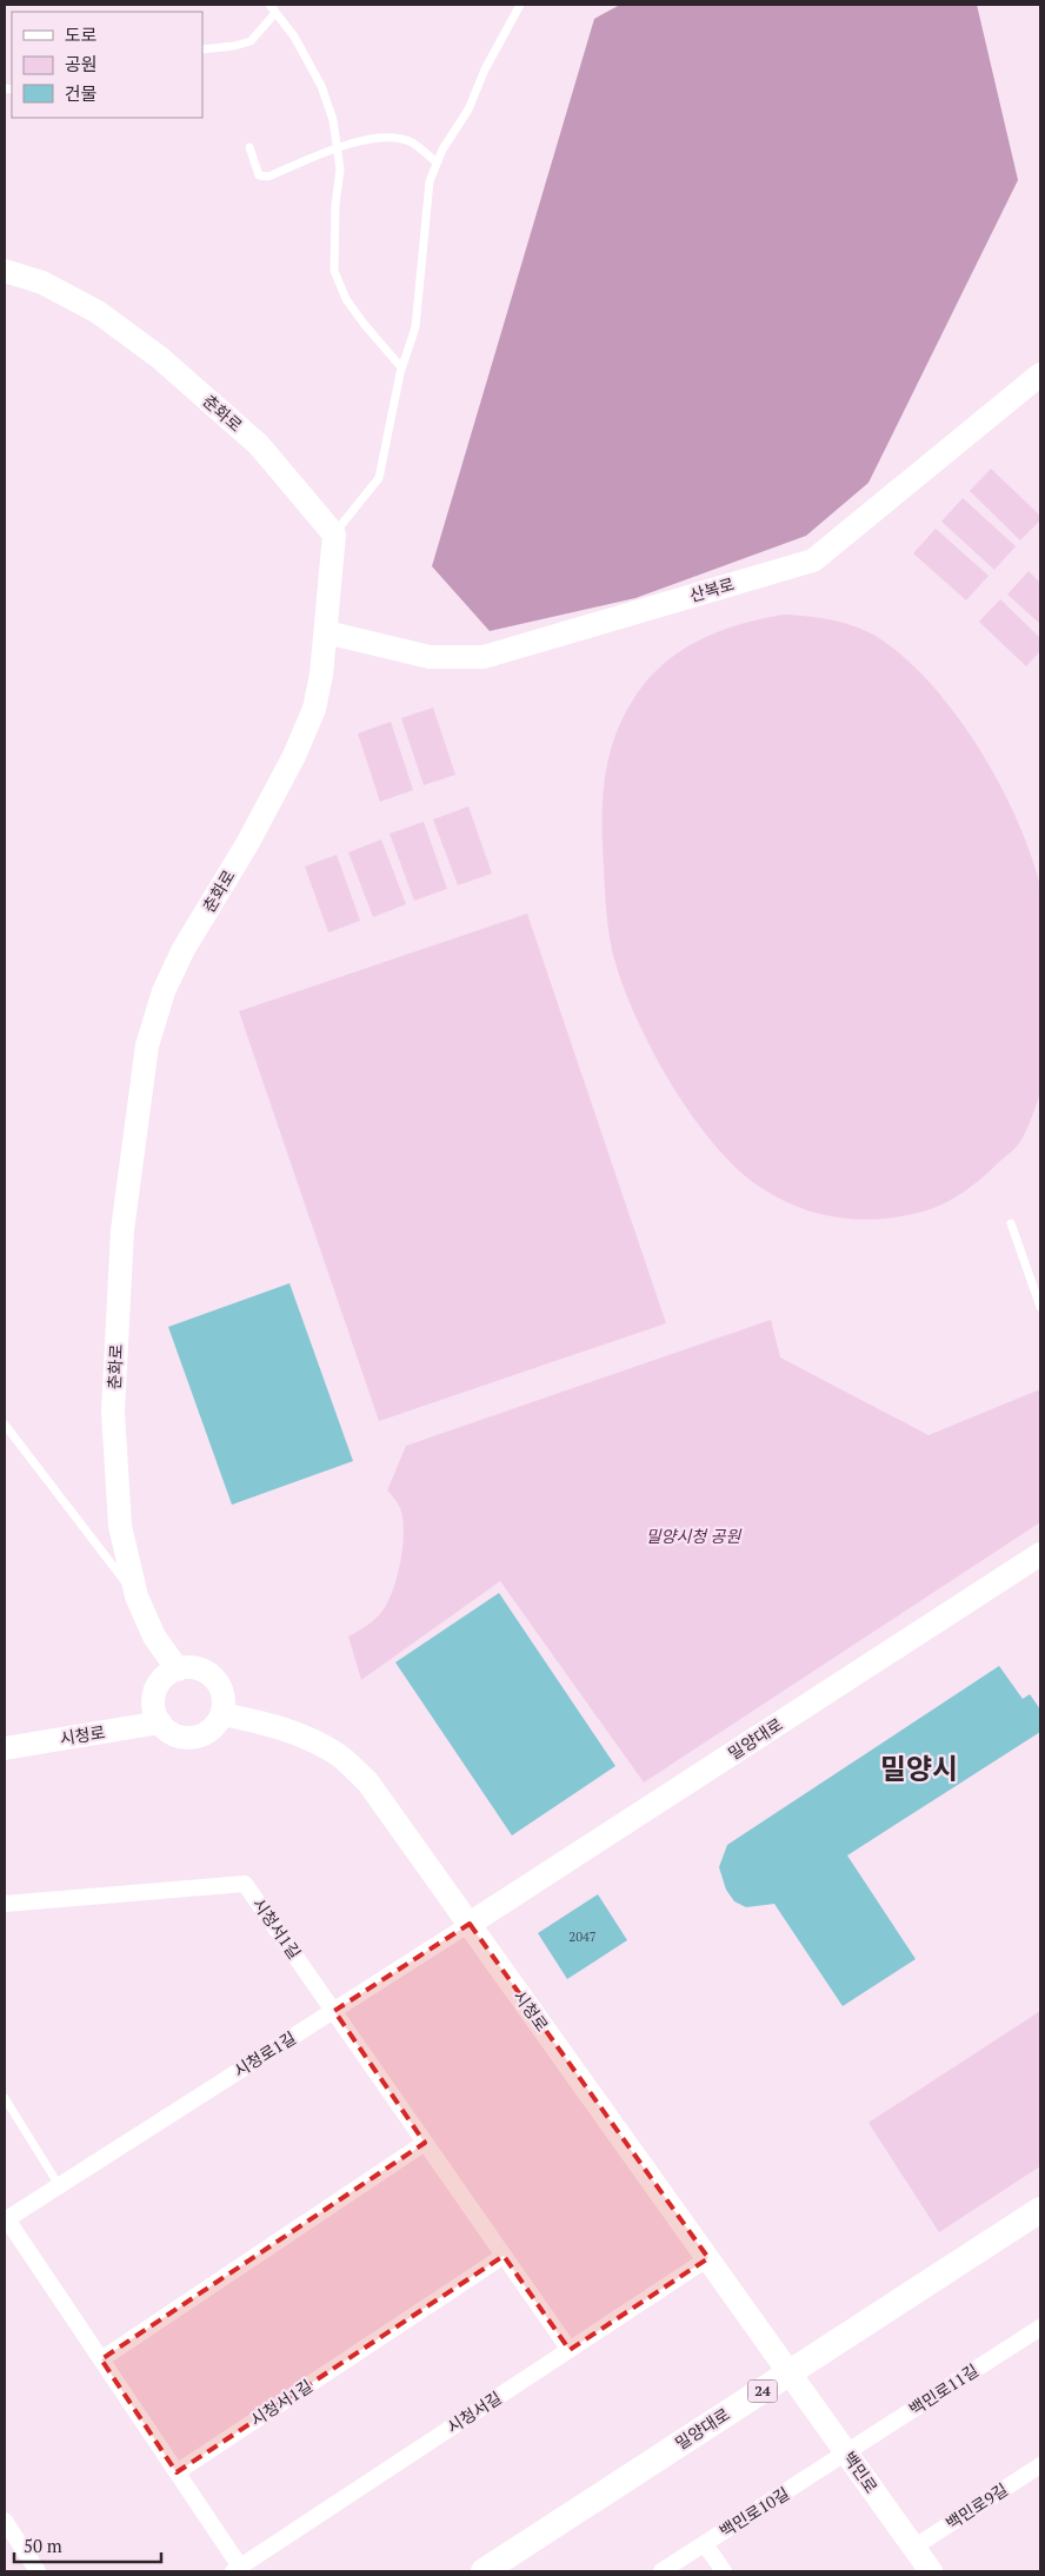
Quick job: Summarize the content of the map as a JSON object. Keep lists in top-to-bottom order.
{
  "streets": {
    "main road": ["밀양대로", "24"],
    "street": [
      "춘화로",
      "산복로",
      "시청로",
      "시청서1길",
      "시청로1길",
      "백민로11길",
      "시청서길",
      "백민로",
      "백민로9길",
      "백민로10길"
    ]
  },
  "crossings": [
    ["춘화로", "산복로"],
    ["춘화로", "시청로"],
    ["시청로", "밀양대로"],
    ["시청로", "시청로1길"],
    ["시청로", "시청서길"],
    ["시청로", "백민로"],
    ["밀양대로", "시청로1길"],
    ["밀양대로", "백민로"],
    ["시청서1길", "시청로1길"],
    ["시청서1길", "시청서길"],
    ["시청로1길", "시청서길"],
    ["백민로11길", "백민로"],
    ["백민로11길", "백민로10길"],
    ["백민로", "백민로9길"],
    ["백민로", "백민로10길"]
  ],
  "districts": ["밀양시"],
  "parks": ["밀양시청 공원"],
  "house_numbers": ["2047"],
  "legend": ["도로", "공원", "건물"],
  "scale_bar": "50 m"
}
